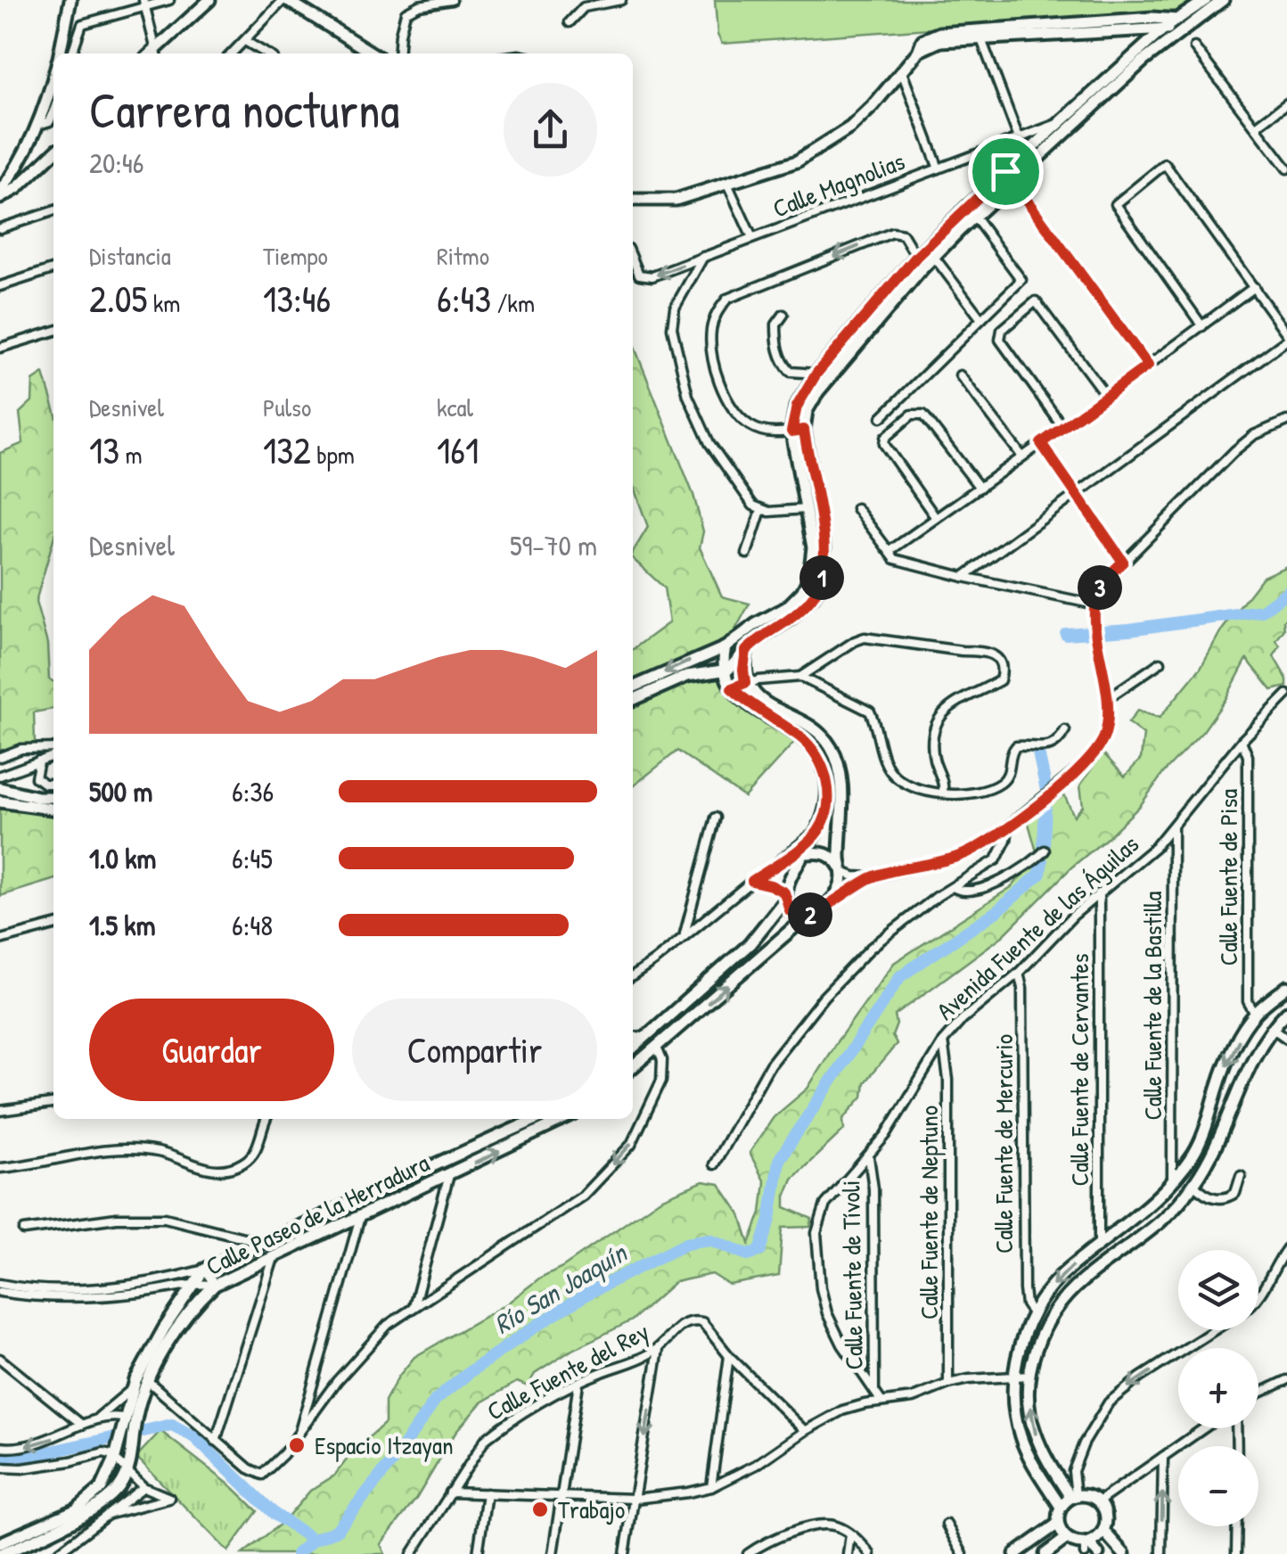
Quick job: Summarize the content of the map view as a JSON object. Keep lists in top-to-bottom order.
{
  "streets": {
    "main road": ["Calle Paseo de la Herradura"],
    "street": [
      "Calle Magnolias",
      "Calle Fuente de Pisa",
      "Avenida Fuente de las Águilas",
      "Calle Fuente de la Bastilla",
      "Calle Fuente de Cervantes",
      "Calle Fuente de Mercurio",
      "Calle Fuente de Neptuno",
      "Calle Fuente de Tívoli",
      "Calle Fuente del Rey"
    ]
  },
  "crossings": [
    ["Calle Fuente de Pisa", "Avenida Fuente de las Águilas"],
    ["Avenida Fuente de las Águilas", "Calle Fuente de la Bastilla"],
    ["Avenida Fuente de las Águilas", "Calle Fuente de Cervantes"],
    ["Avenida Fuente de las Águilas", "Calle Fuente de Mercurio"],
    ["Avenida Fuente de las Águilas", "Calle Fuente de Neptuno"],
    ["Avenida Fuente de las Águilas", "Calle Fuente de Tívoli"]
  ],
  "water": ["Río San Joaquín"],
  "places": ["Espacio Itzayan", "Trabajo"],
  "page": {
    "heading": ["Carrera nocturna", "20:46"],
    "stats": [
      ["Distancia", "2.05 km"],
      ["Tiempo", "13:46"],
      ["Ritmo", "6:43 /km"],
      ["Desnivel", "13 m"],
      ["Pulso", "132 bpm"],
      ["kcal", "161"]
    ],
    "chart": ["Desnivel", "59–70 m"],
    "pins": ["1", "3", "2"],
    "list": [
      {
        "name": "500 m",
        "note": "6:36"
      },
      {
        "name": "1.0 km",
        "note": "6:45"
      },
      {
        "name": "1.5 km",
        "note": "6:48"
      }
    ],
    "buttons": ["Guardar", "Compartir"],
    "map_buttons": ["+", "−"]
  }
}
